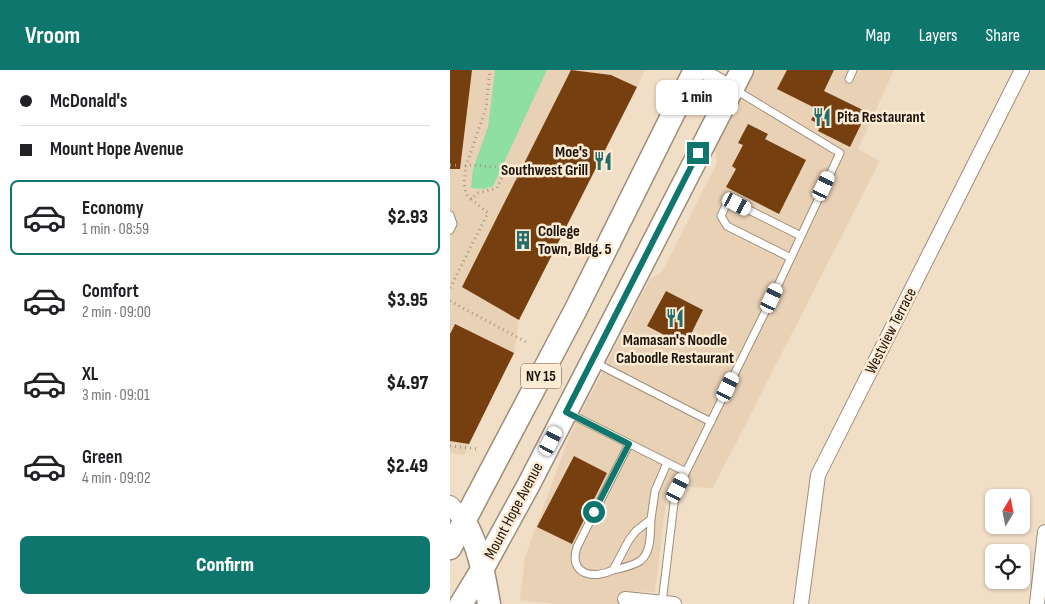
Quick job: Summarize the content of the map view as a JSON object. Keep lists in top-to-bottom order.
{
  "streets": {
    "main road": ["NY 15", "Mount Hope Avenue"],
    "street": ["Westview Terrace"]
  },
  "places": {
    "restaurant": ["Pita Restaurant", "Moe's Southwest Grill", "Mamasan's Noodle Caboodle Restaurant"],
    "building": ["College Town, Bldg. 5"]
  },
  "north": "top",
  "page": {
    "header": "Vroom",
    "nav": ["Map", "Layers", "Share"],
    "banner": ["McDonald's", "Mount Hope Avenue"],
    "bubble": "1 min",
    "list": [
      {
        "name": "Economy",
        "note": "1 min · 08:59",
        "value": "$2.93"
      },
      {
        "name": "Comfort",
        "note": "2 min · 09:00",
        "value": "$3.95"
      },
      {
        "name": "XL",
        "note": "3 min · 09:01",
        "value": "$4.97"
      },
      {
        "name": "Green",
        "note": "4 min · 09:02",
        "value": "$2.49"
      }
    ],
    "buttons": "Confirm"
  }
}
